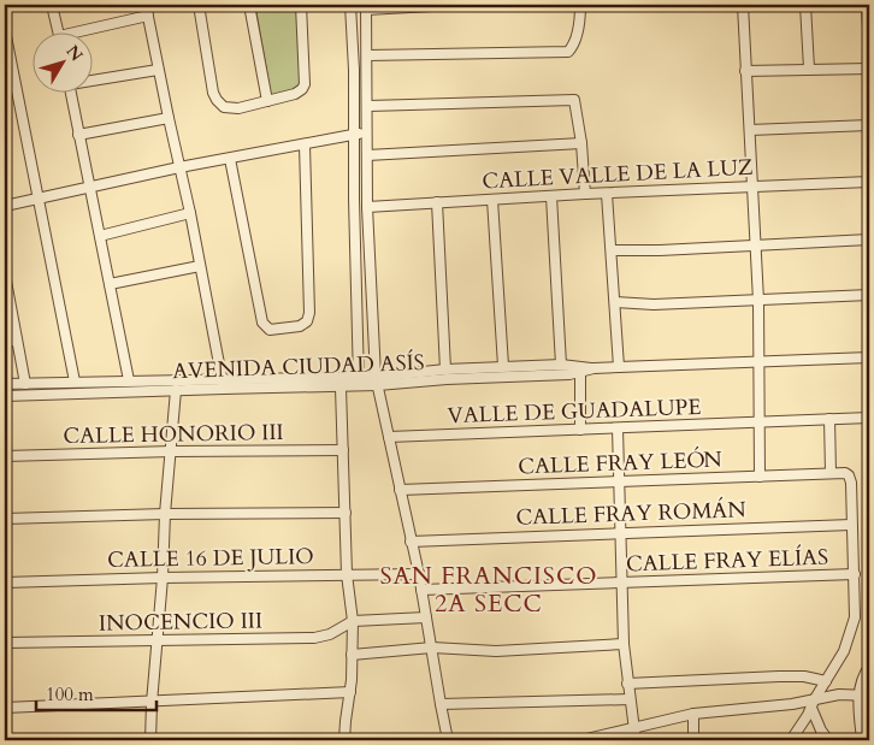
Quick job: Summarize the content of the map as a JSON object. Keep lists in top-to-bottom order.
{
  "streets": {
    "street": [
      "CALLE VALLE DE LA LUZ",
      "AVENIDA CIUDAD ASÍS",
      "VALLE DE GUADALUPE",
      "CALLE HONORIO III",
      "CALLE FRAY LEÓN",
      "CALLE FRAY ROMÁN",
      "CALLE 16 DE JULIO",
      "CALLE FRAY ELÍAS",
      "INOCENCIO III"
    ]
  },
  "crossings": [
    ["CALLE FRAY LEÓN", "CALLE FRAY ROMÁN"]
  ],
  "districts": ["SAN FRANCISCO 2A SECC"],
  "scale_bar": "100 m",
  "north": "top right"
}
